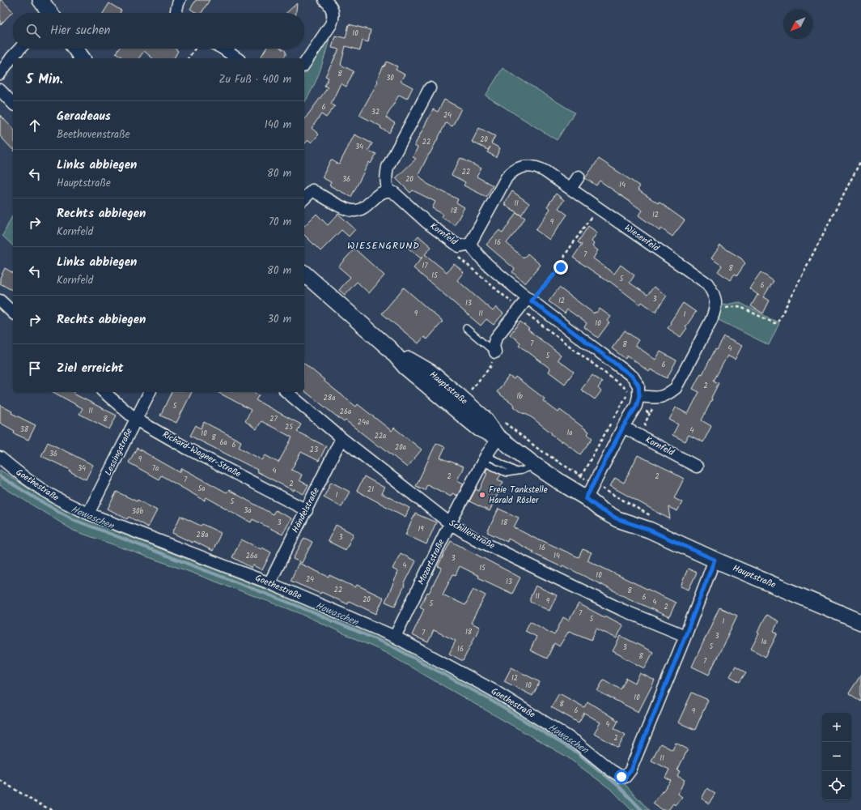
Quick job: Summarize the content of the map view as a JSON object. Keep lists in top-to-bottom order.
{
  "streets": {
    "main road": ["Hauptstraße"],
    "street": [
      "Kornfeld",
      "Wiesenfeld",
      "Lessingstraße",
      "Richard-Wagner-Straße",
      "Goethestraße",
      "Händelstraße",
      "Schillerstraße",
      "Mozartstraße"
    ]
  },
  "crossings": [
    ["Kornfeld", "Wiesenfeld"],
    ["Hauptstraße", "Mozartstraße"],
    ["Lessingstraße", "Richard-Wagner-Straße"],
    ["Lessingstraße", "Goethestraße"],
    ["Richard-Wagner-Straße", "Händelstraße"],
    ["Goethestraße", "Händelstraße"],
    ["Goethestraße", "Schillerstraße"],
    ["Goethestraße", "Mozartstraße"],
    ["Händelstraße", "Schillerstraße"],
    ["Schillerstraße", "Mozartstraße"]
  ],
  "districts": ["WIESENGRUND"],
  "water": ["Howaschen"],
  "places": ["Freie Tankstelle Harald Rösler"],
  "house_numbers": [
    "10",
    "8",
    "30",
    "6",
    "32",
    "24",
    "20",
    "22",
    "34",
    "22",
    "36",
    "20",
    "14",
    "11",
    "18",
    "12",
    "9",
    "16",
    "7",
    "17",
    "8",
    "15",
    "5",
    "6",
    "3",
    "12",
    "13",
    "9",
    "11",
    "1",
    "10",
    "7",
    "8",
    "4",
    "5",
    "6",
    "2",
    "1b",
    "28a",
    "5",
    "11",
    "26a",
    "8",
    "27",
    "24a",
    "25",
    "38",
    "4",
    "1a",
    "10",
    "22a",
    "8",
    "6a",
    "6",
    "20a",
    "23",
    "36",
    "9",
    "34",
    "7a",
    "4",
    "2",
    "2",
    "7",
    "2",
    "5a",
    "21",
    "1",
    "5",
    "3a",
    "30b",
    "3",
    "18",
    "19",
    "28a",
    "3",
    "16",
    "26a",
    "14",
    "3",
    "4",
    "15",
    "10",
    "24",
    "13",
    "22",
    "8",
    "11",
    "6",
    "20",
    "9",
    "4",
    "5",
    "2",
    "7",
    "5",
    "1",
    "18",
    "7",
    "3",
    "1a",
    "5",
    "3",
    "16",
    "8",
    "7",
    "12",
    "10",
    "10",
    "8",
    "6",
    "9",
    "4",
    "2",
    "11"
  ],
  "north": "bottom left",
  "page": {
    "search": "Hier suchen",
    "heading": ["5 Min.", "Zu Fuß · 400 m"],
    "list": [
      ["Geradeaus", "Beethovenstraße", "140 m"],
      ["Links abbiegen", "Hauptstraße", "80 m"],
      ["Rechts abbiegen", "Kornfeld", "70 m"],
      ["Links abbiegen", "Kornfeld", "80 m"],
      ["Rechts abbiegen", "30 m"],
      "Ziel erreicht"
    ],
    "map_buttons": ["+", "−"]
  }
}
